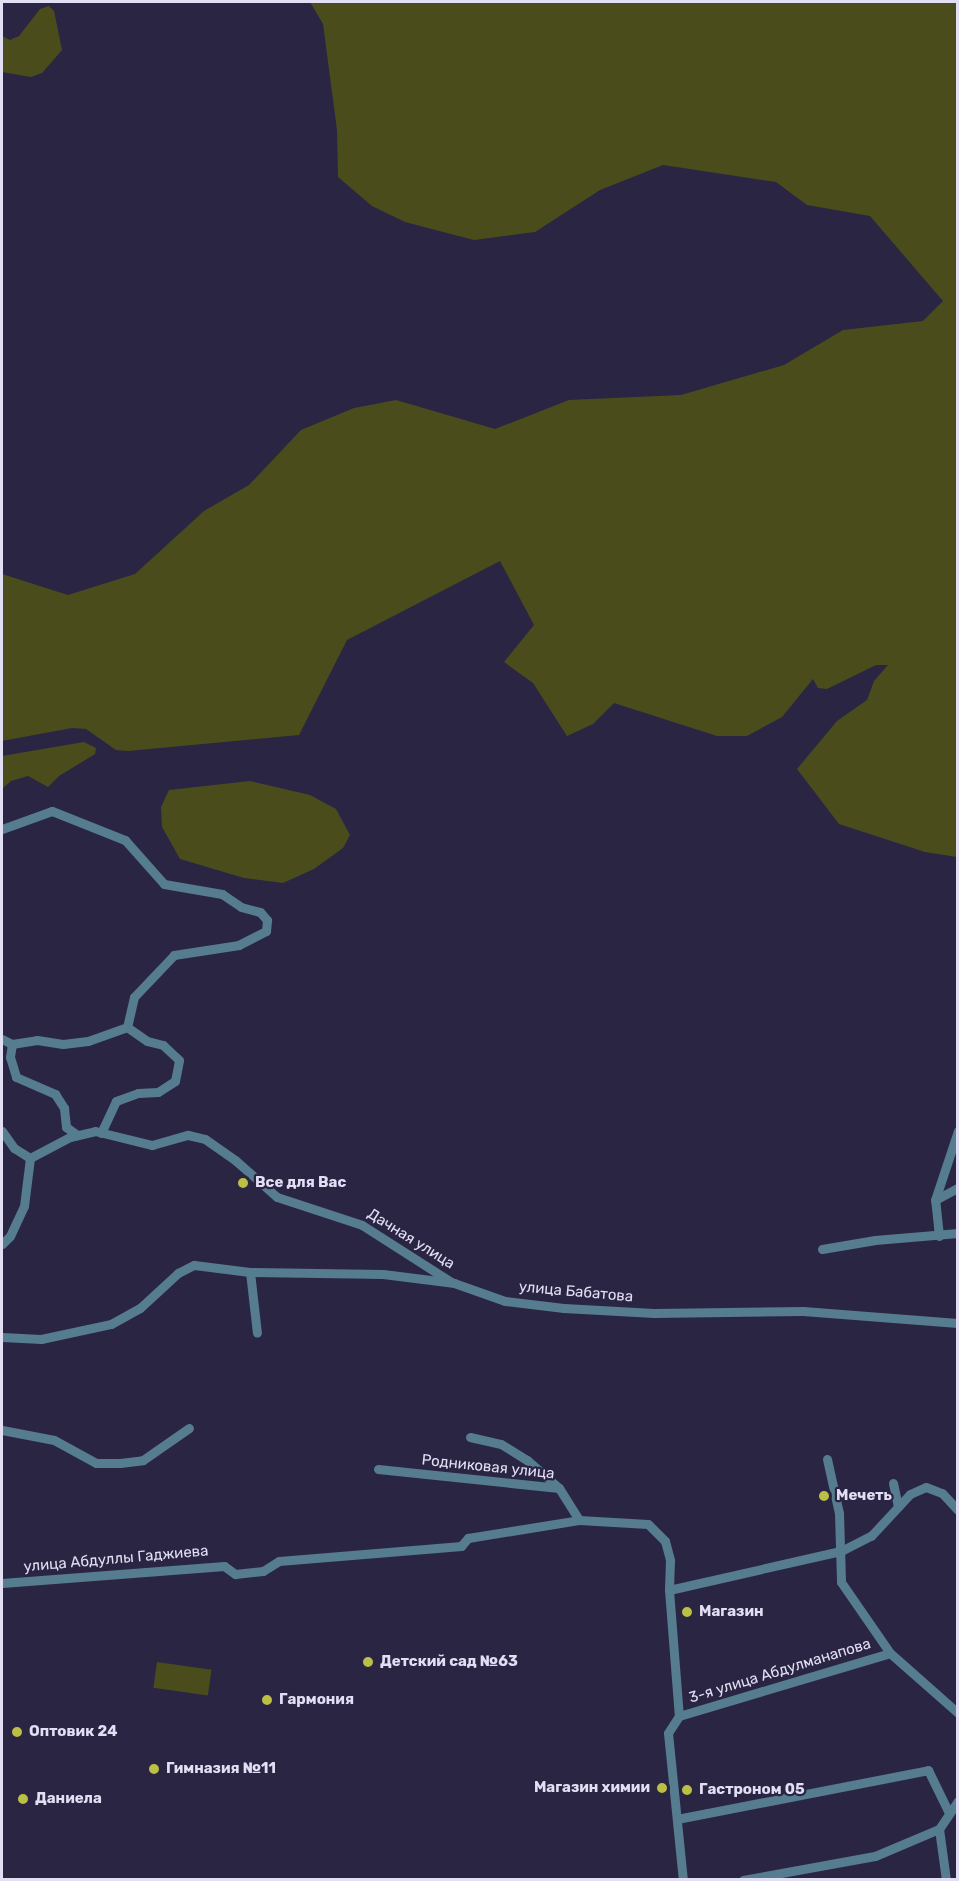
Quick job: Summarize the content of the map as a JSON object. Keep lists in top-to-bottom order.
{
  "streets": {
    "street": [
      "Дачная улица",
      "улица Бабатова",
      "Родниковая улица",
      "улица Абдуллы Гаджиева",
      "3-я улица Абдулманапова"
    ]
  },
  "crossings": [
    ["Дачная улица", "улица Бабатова"],
    ["Родниковая улица", "улица Абдуллы Гаджиева"],
    ["улица Абдуллы Гаджиева", "3-я улица Абдулманапова"]
  ],
  "places": [
    "Все для Вас",
    "Мечеть",
    "Магазин",
    "Детский сад №63",
    "Гармония",
    "Оптовик 24",
    "Гимназия №11",
    "Магазин химии",
    "Гастроном 05",
    "Даниела"
  ]
}
